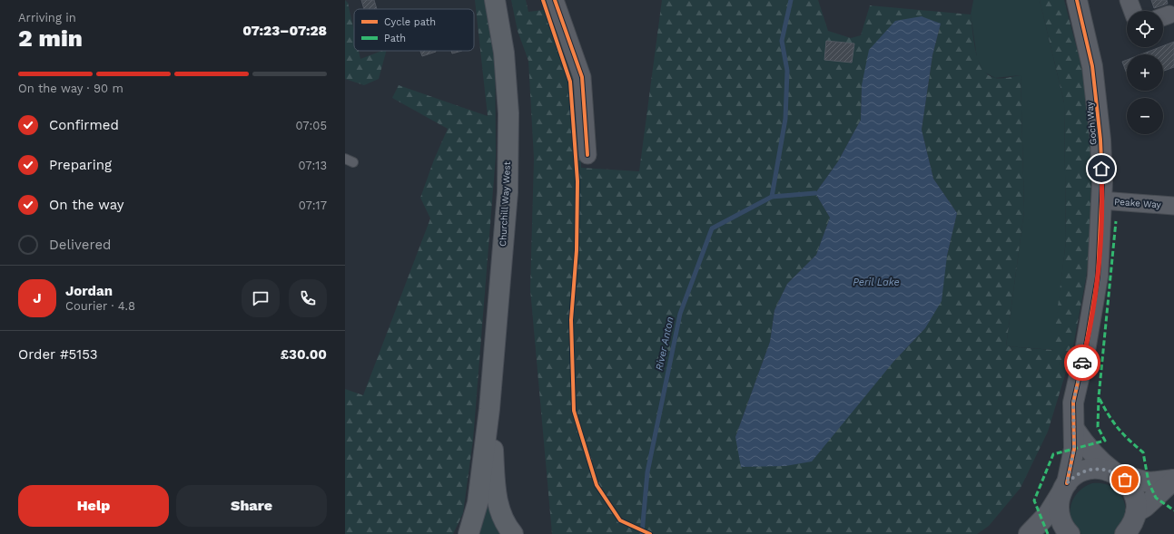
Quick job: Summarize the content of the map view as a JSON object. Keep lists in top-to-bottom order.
{
  "streets": {
    "main road": ["Churchill Way West"],
    "street": ["Goch Way", "Peake Way"]
  },
  "crossings": [
    ["Goch Way", "Peake Way"]
  ],
  "water": ["Peril Lake", "River Anton"],
  "legend": ["Cycle path", "Path"],
  "page": {
    "heading": ["2 min", "Arriving in", "07:23–07:28"],
    "panel": [
      "Jordan",
      "Courier · 4.8",
      "Order #5153",
      "£30.00"
    ],
    "map_buttons": ["+", "−"],
    "bar": "On the way · 90 m",
    "list": [
      ["Confirmed", "07:05"],
      ["Preparing", "07:13"],
      ["On the way", "07:17"],
      "Delivered"
    ],
    "round": "J",
    "buttons": ["Help", "Share"]
  }
}
